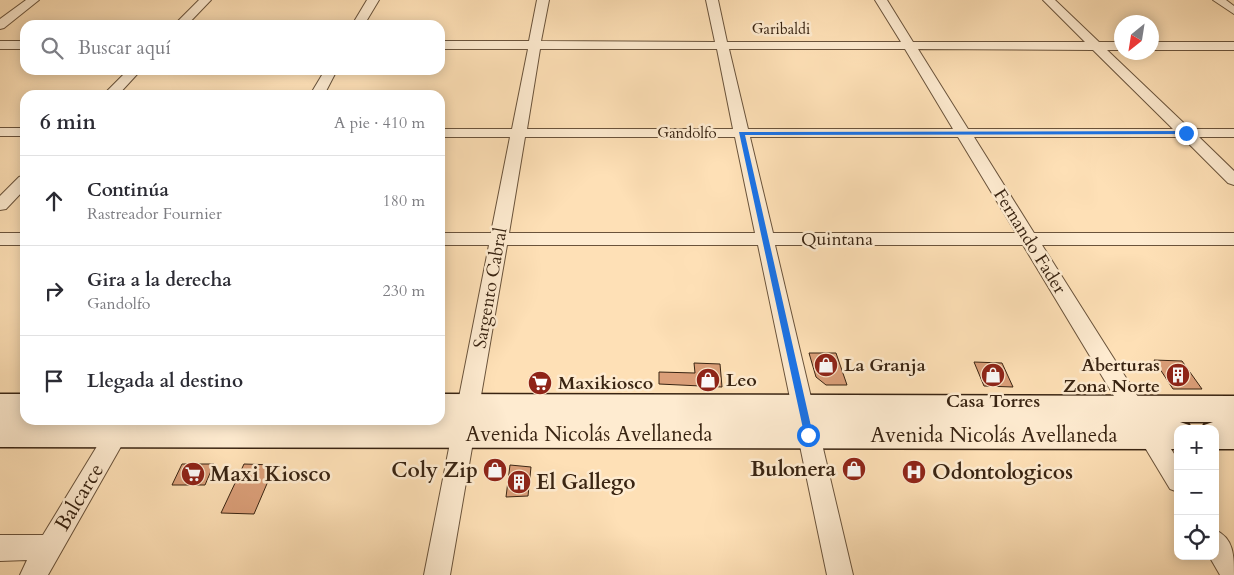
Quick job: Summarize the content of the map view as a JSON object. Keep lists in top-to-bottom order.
{
  "streets": {
    "main road": ["Avenida Nicolás Avellaneda"],
    "street": [
      "Garibaldi",
      "Gandolfo",
      "Quintana",
      "Fernando Fader",
      "Sargento Cabral",
      "Balcarce"
    ]
  },
  "crossings": [
    ["Garibaldi", "Fernando Fader"],
    ["Garibaldi", "Sargento Cabral"],
    ["Gandolfo", "Fernando Fader"],
    ["Gandolfo", "Sargento Cabral"],
    ["Quintana", "Fernando Fader"],
    ["Quintana", "Sargento Cabral"],
    ["Fernando Fader", "Avenida Nicolás Avellaneda"],
    ["Sargento Cabral", "Avenida Nicolás Avellaneda"],
    ["Avenida Nicolás Avellaneda", "Balcarce"]
  ],
  "places": {
    "shop": [
      "La Granja",
      "Casa Torres",
      "Leo",
      "Bulonera",
      "Coly Zip"
    ],
    "building": ["Aberturas Zona Norte", "El Gallego"],
    "supermarket": ["Maxikiosco", "Maxi Kiosco"],
    "hospital": ["Odontologicos"]
  },
  "north": "bottom left",
  "page": {
    "search": "Buscar aquí",
    "heading": ["6 min", "A pie · 410 m"],
    "list": [
      ["Continúa", "Rastreador Fournier", "180 m"],
      ["Gira a la derecha", "Gandolfo", "230 m"],
      "Llegada al destino"
    ],
    "map_buttons": ["+", "−"]
  }
}
